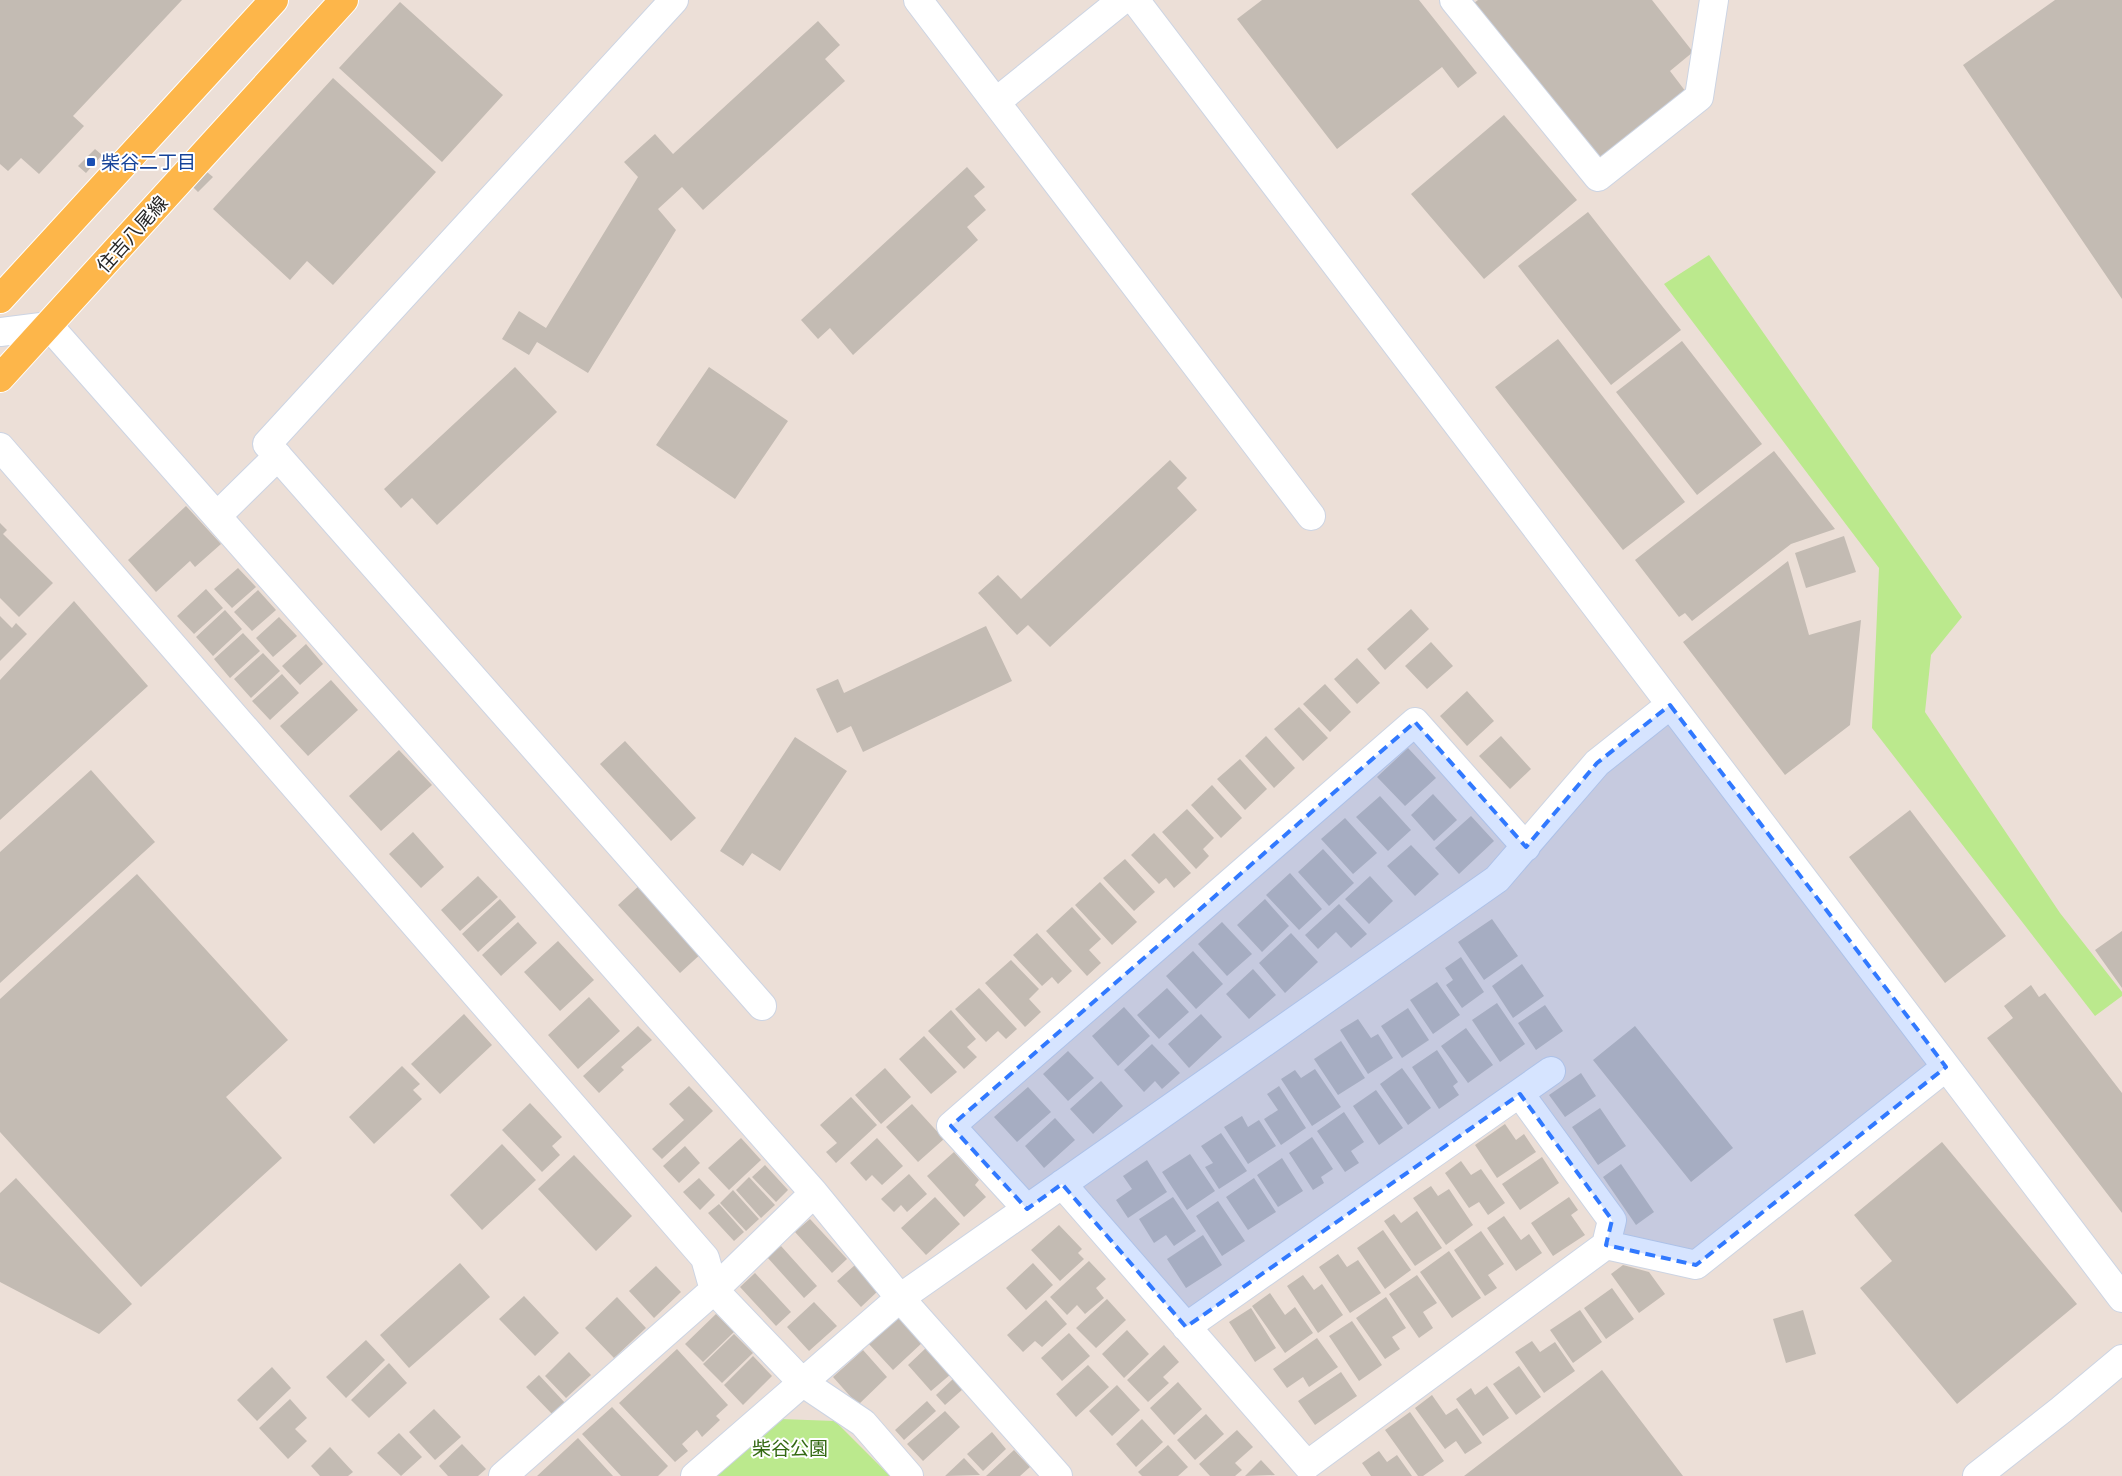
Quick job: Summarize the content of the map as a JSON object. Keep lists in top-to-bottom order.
{
  "streets": {
    "main road": ["住吉八尾線"]
  },
  "parks": ["柴谷公園"],
  "places": {
    "transit": ["柴谷二丁目"]
  }
}
